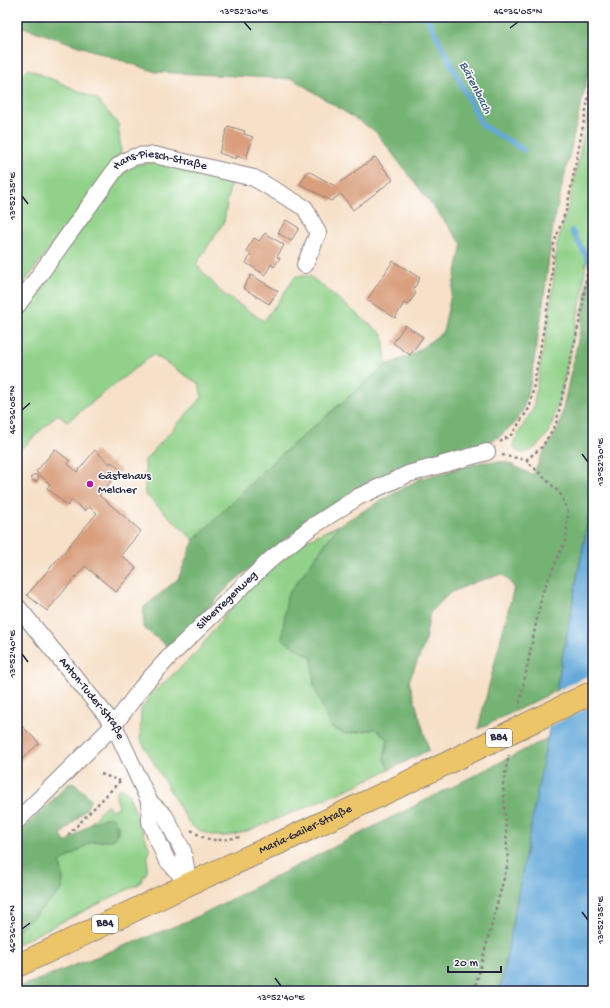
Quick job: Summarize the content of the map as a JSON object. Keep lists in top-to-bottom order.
{
  "streets": {
    "main road": ["B84", "Maria-Gailer-Straße"],
    "street": ["Hans-Piesch-Straße", "Silberregenweg", "Anton-Tuder-Straße"]
  },
  "crossings": [
    ["Silberregenweg", "Anton-Tuder-Straße"],
    ["Anton-Tuder-Straße", "Maria-Gailer-Straße"]
  ],
  "water": ["Bärenbach"],
  "places": ["Gästehaus Melcher"],
  "scale_bar": "20 m",
  "coordinates": [
    "13°52'30\"E",
    "46°36'05\"N",
    "13°52'35\"E",
    "13°52'40\"E",
    "46°36'10\"N"
  ]
}
